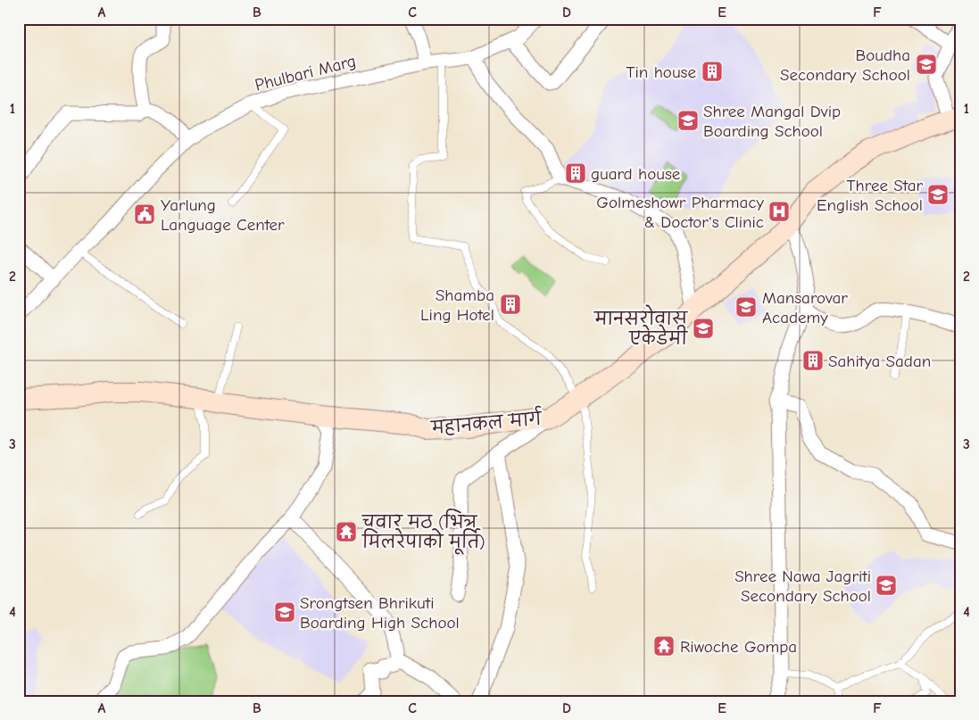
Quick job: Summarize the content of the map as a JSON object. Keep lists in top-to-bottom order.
{
  "streets": {
    "main road": ["महानकल मार्ग"],
    "street": ["Phulbari Marg"]
  },
  "places": {
    "school or university": [
      "Boudha Secondary School",
      "Shree Mangal Dvip Boarding School",
      "Three Star English School",
      "Mansarovar Academy",
      "मानसरोवास एकेडेमी",
      "Shree Nawa Jagriti Secondary School",
      "Srongtsen Bhrikuti Boarding High School"
    ],
    "building": [
      "Tin house",
      "guard house",
      "Shamba Ling Hotel",
      "Sahitya Sadan"
    ],
    "hospital": ["Golmeshowr Pharmacy & Doctor's Clinic"],
    "public building": ["Yarlung Language Center"],
    "temple": ["चुवार मठ (भित्र मिलरेपाको मूर्ति)", "Riwoche Gompa"]
  },
  "grid": {
    "columns": [
      "A",
      "B",
      "C",
      "D",
      "E",
      "F"
    ],
    "rows": [
      "1",
      "2",
      "3",
      "4"
    ]
  }
}
